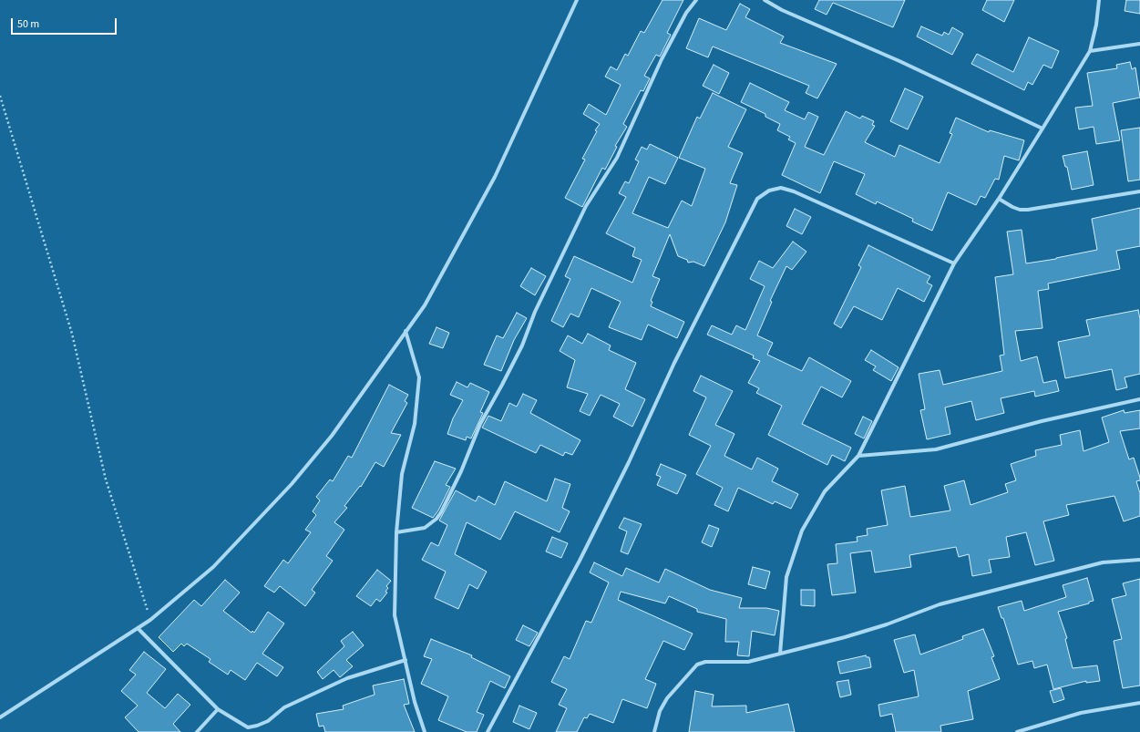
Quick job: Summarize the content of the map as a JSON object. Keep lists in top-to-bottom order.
{
  "scale_bar": "50 m"
}
